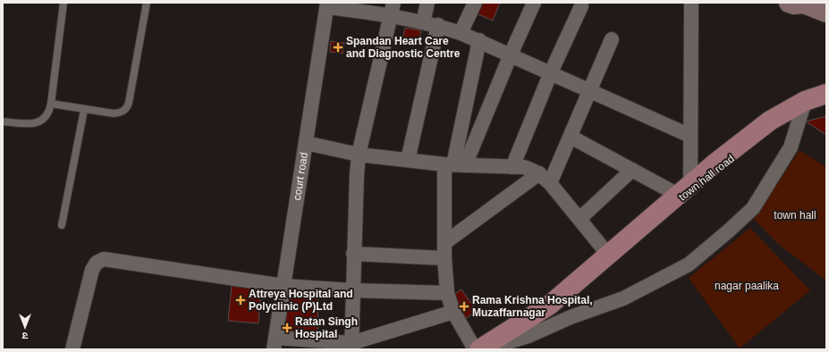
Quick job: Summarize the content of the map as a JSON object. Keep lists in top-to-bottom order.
{
  "streets": {
    "street": ["court road", "town hall road"]
  },
  "parks": ["town hall", "nagar paalika"],
  "places": {
    "health": [
      "Spandan Heart Care and Diagnostic Centre",
      "Attreya Hospital and Polyclinic (P)Ltd",
      "Rama Krishna Hospital, Muzaffarnagar",
      "Ratan Singh Hospital"
    ]
  },
  "north": "bottom"
}
